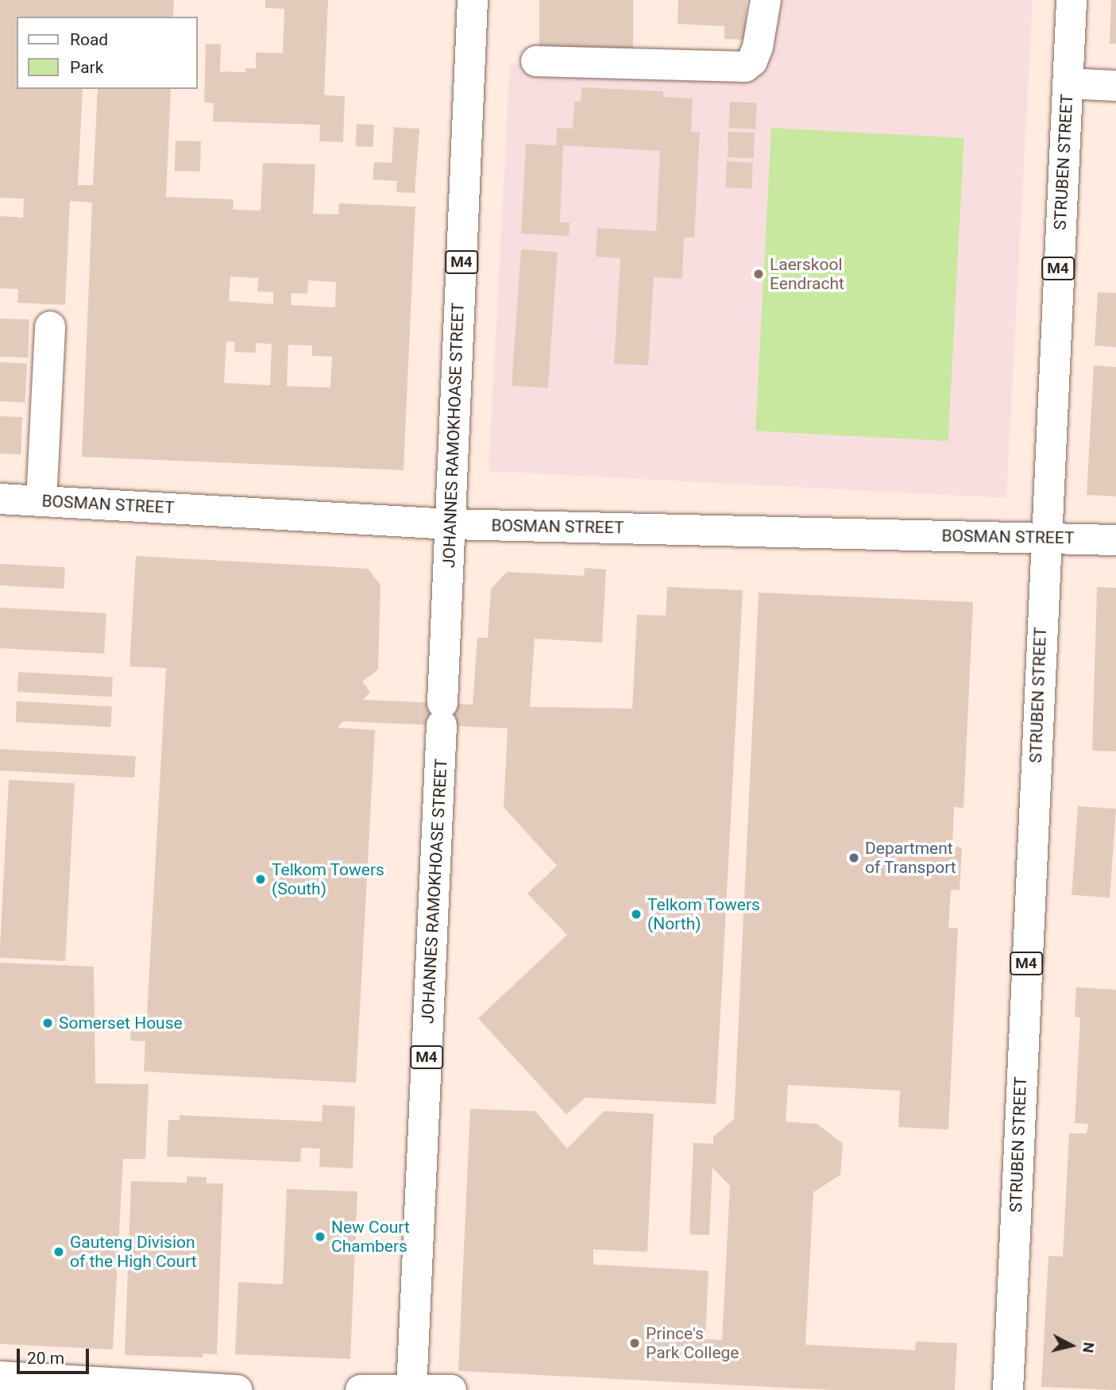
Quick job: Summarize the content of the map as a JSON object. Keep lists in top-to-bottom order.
{
  "streets": {
    "main road": [
      "STRUBEN STREET",
      "M4",
      "JOHANNES RAMOKHOASE STREET",
      "BOSMAN STREET"
    ]
  },
  "crossings": [
    ["STRUBEN STREET", "BOSMAN STREET"],
    ["JOHANNES RAMOKHOASE STREET", "BOSMAN STREET"]
  ],
  "places": [
    "Laerskool Eendracht",
    "Department of Transport",
    "Telkom Towers (South)",
    "Telkom Towers (North)",
    "Somerset House",
    "New Court Chambers",
    "Gauteng Division of the High Court",
    "Prince's Park College"
  ],
  "legend": ["Road", "Park"],
  "scale_bar": "20 m",
  "north": "right"
}
